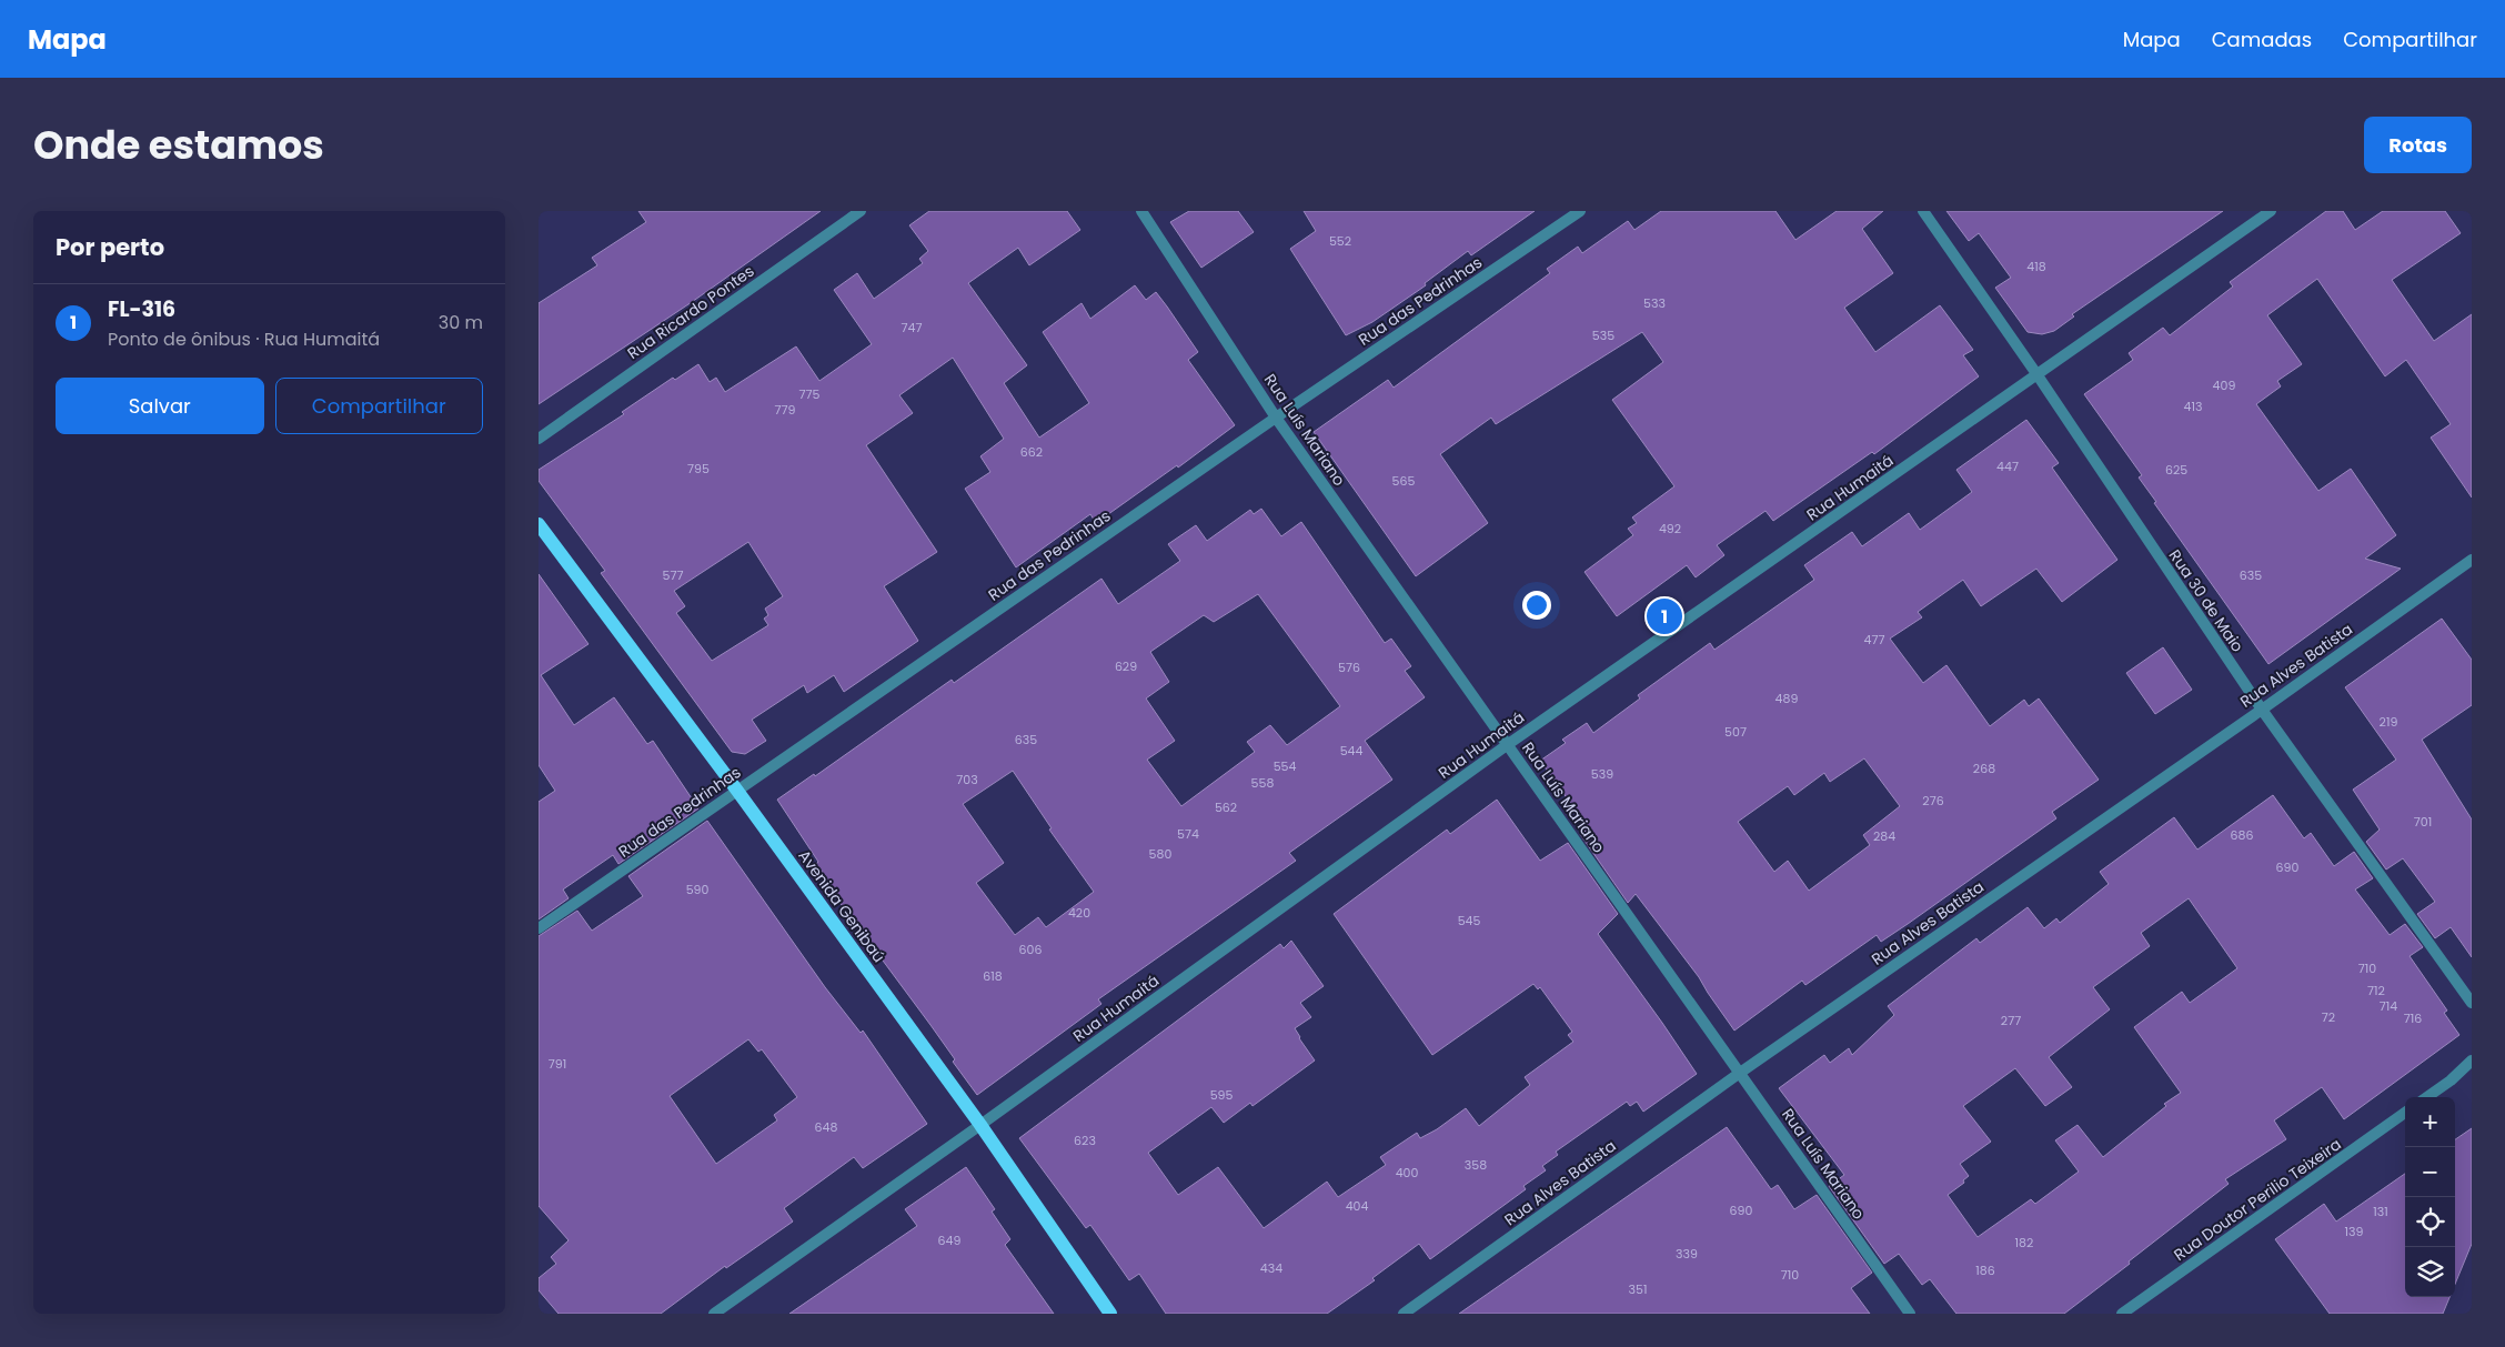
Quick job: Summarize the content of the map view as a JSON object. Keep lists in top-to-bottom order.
{
  "streets": {
    "main road": ["Avenida Genibaú"],
    "street": [
      "Rua das Pedrinhas",
      "Rua Ricardo Pontes",
      "Rua Luís Mariano",
      "Rua Humaitá",
      "Rua 30 de Maio",
      "Rua Alves Batista",
      "Rua Doutor Perilio Teixeira"
    ]
  },
  "crossings": [
    ["Rua das Pedrinhas", "Rua Luís Mariano"],
    ["Rua das Pedrinhas", "Avenida Genibaú"],
    ["Rua Luís Mariano", "Rua Humaitá"],
    ["Rua Luís Mariano", "Rua Alves Batista"],
    ["Rua Humaitá", "Rua 30 de Maio"],
    ["Rua Humaitá", "Avenida Genibaú"],
    ["Rua 30 de Maio", "Rua Alves Batista"]
  ],
  "house_numbers": [
    "552",
    "418",
    "533",
    "747",
    "535",
    "409",
    "775",
    "413",
    "779",
    "662",
    "447",
    "795",
    "625",
    "565",
    "492",
    "577",
    "635",
    "477",
    "629",
    "576",
    "489",
    "219",
    "507",
    "635",
    "544",
    "554",
    "268",
    "539",
    "703",
    "558",
    "276",
    "562",
    "701",
    "574",
    "686",
    "284",
    "580",
    "690",
    "590",
    "420",
    "545",
    "606",
    "710",
    "618",
    "712",
    "714",
    "72",
    "716",
    "277",
    "791",
    "595",
    "648",
    "623",
    "358",
    "400",
    "404",
    "690",
    "131",
    "139",
    "649",
    "182",
    "339",
    "434",
    "186",
    "710",
    "351"
  ],
  "page": {
    "header": "Mapa",
    "nav": ["Mapa", "Camadas", "Compartilhar"],
    "title": "Onde estamos",
    "buttons": [
      "Rotas",
      ["Salvar", "Compartilhar"]
    ],
    "heading": "Por perto",
    "list": [
      {
        "mark": "1",
        "name": "FL-316",
        "note": "Ponto de ônibus · Rua Humaitá",
        "value": "30 m"
      }
    ],
    "pins": "1",
    "map_buttons": ["+", "−"]
  }
}
